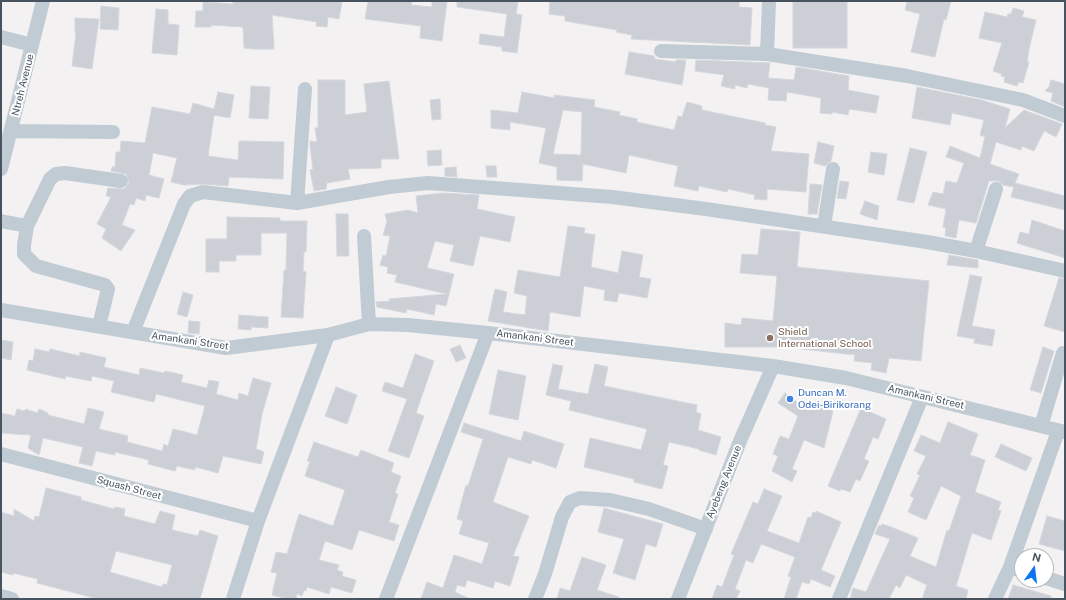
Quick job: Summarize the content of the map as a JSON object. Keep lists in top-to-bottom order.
{
  "streets": {
    "street": [
      "Ntreh Avenue",
      "Amankani Street",
      "Ayebeng Avenue",
      "Squash Street"
    ]
  },
  "crossings": [
    ["Amankani Street", "Ayebeng Avenue"]
  ],
  "places": ["Shield International School", "Duncan M. Odei-Birikorang"],
  "north": "top"
}
